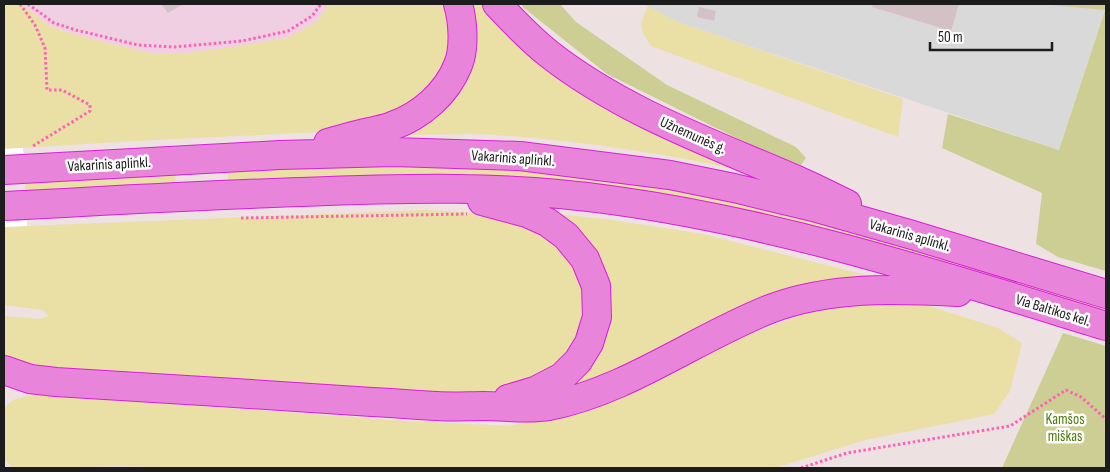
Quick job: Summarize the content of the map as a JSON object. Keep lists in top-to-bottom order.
{
  "streets": {
    "highway": ["Užnemunės g.", "Vakarinis aplinkl.", "Via Baltikos kel."]
  },
  "crossings": [
    ["Užnemunės g.", "Vakarinis aplinkl."],
    ["Vakarinis aplinkl.", "Via Baltikos kel."]
  ],
  "parks": ["Kamšos miškas"],
  "scale_bar": "50 m"
}
